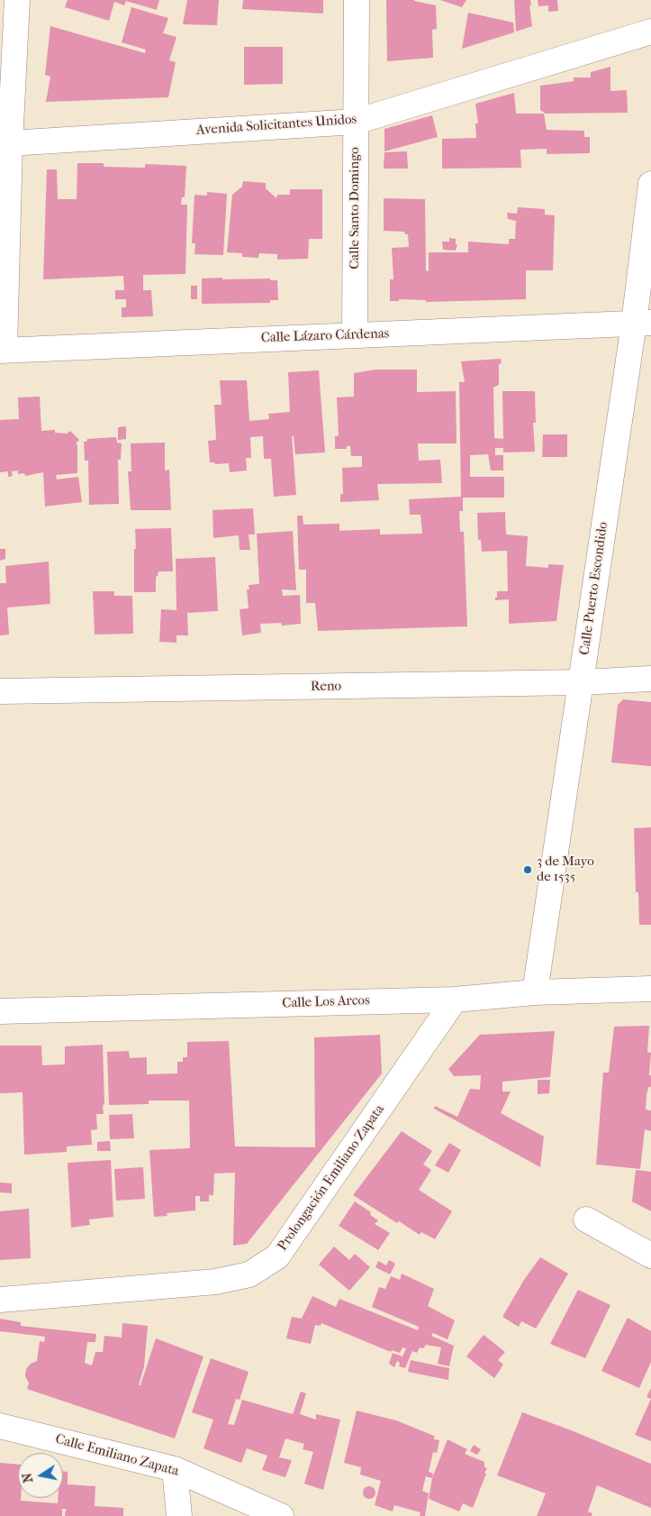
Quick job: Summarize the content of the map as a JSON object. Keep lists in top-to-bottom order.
{
  "streets": {
    "street": [
      "Avenida Solicitantes Unidos",
      "Calle Santo Domingo",
      "Calle Lázaro Cárdenas",
      "Calle Puerto Escondido",
      "Reno",
      "Calle Los Arcos",
      "Prolongación Emiliano Zapata",
      "Calle Emiliano Zapata"
    ]
  },
  "crossings": [
    ["Avenida Solicitantes Unidos", "Calle Santo Domingo"],
    ["Calle Santo Domingo", "Calle Lázaro Cárdenas"],
    ["Calle Lázaro Cárdenas", "Calle Puerto Escondido"],
    ["Calle Puerto Escondido", "Reno"],
    ["Calle Puerto Escondido", "Calle Los Arcos"],
    ["Calle Los Arcos", "Prolongación Emiliano Zapata"]
  ],
  "places": ["3 de Mayo de 1535"],
  "north": "left"
}
